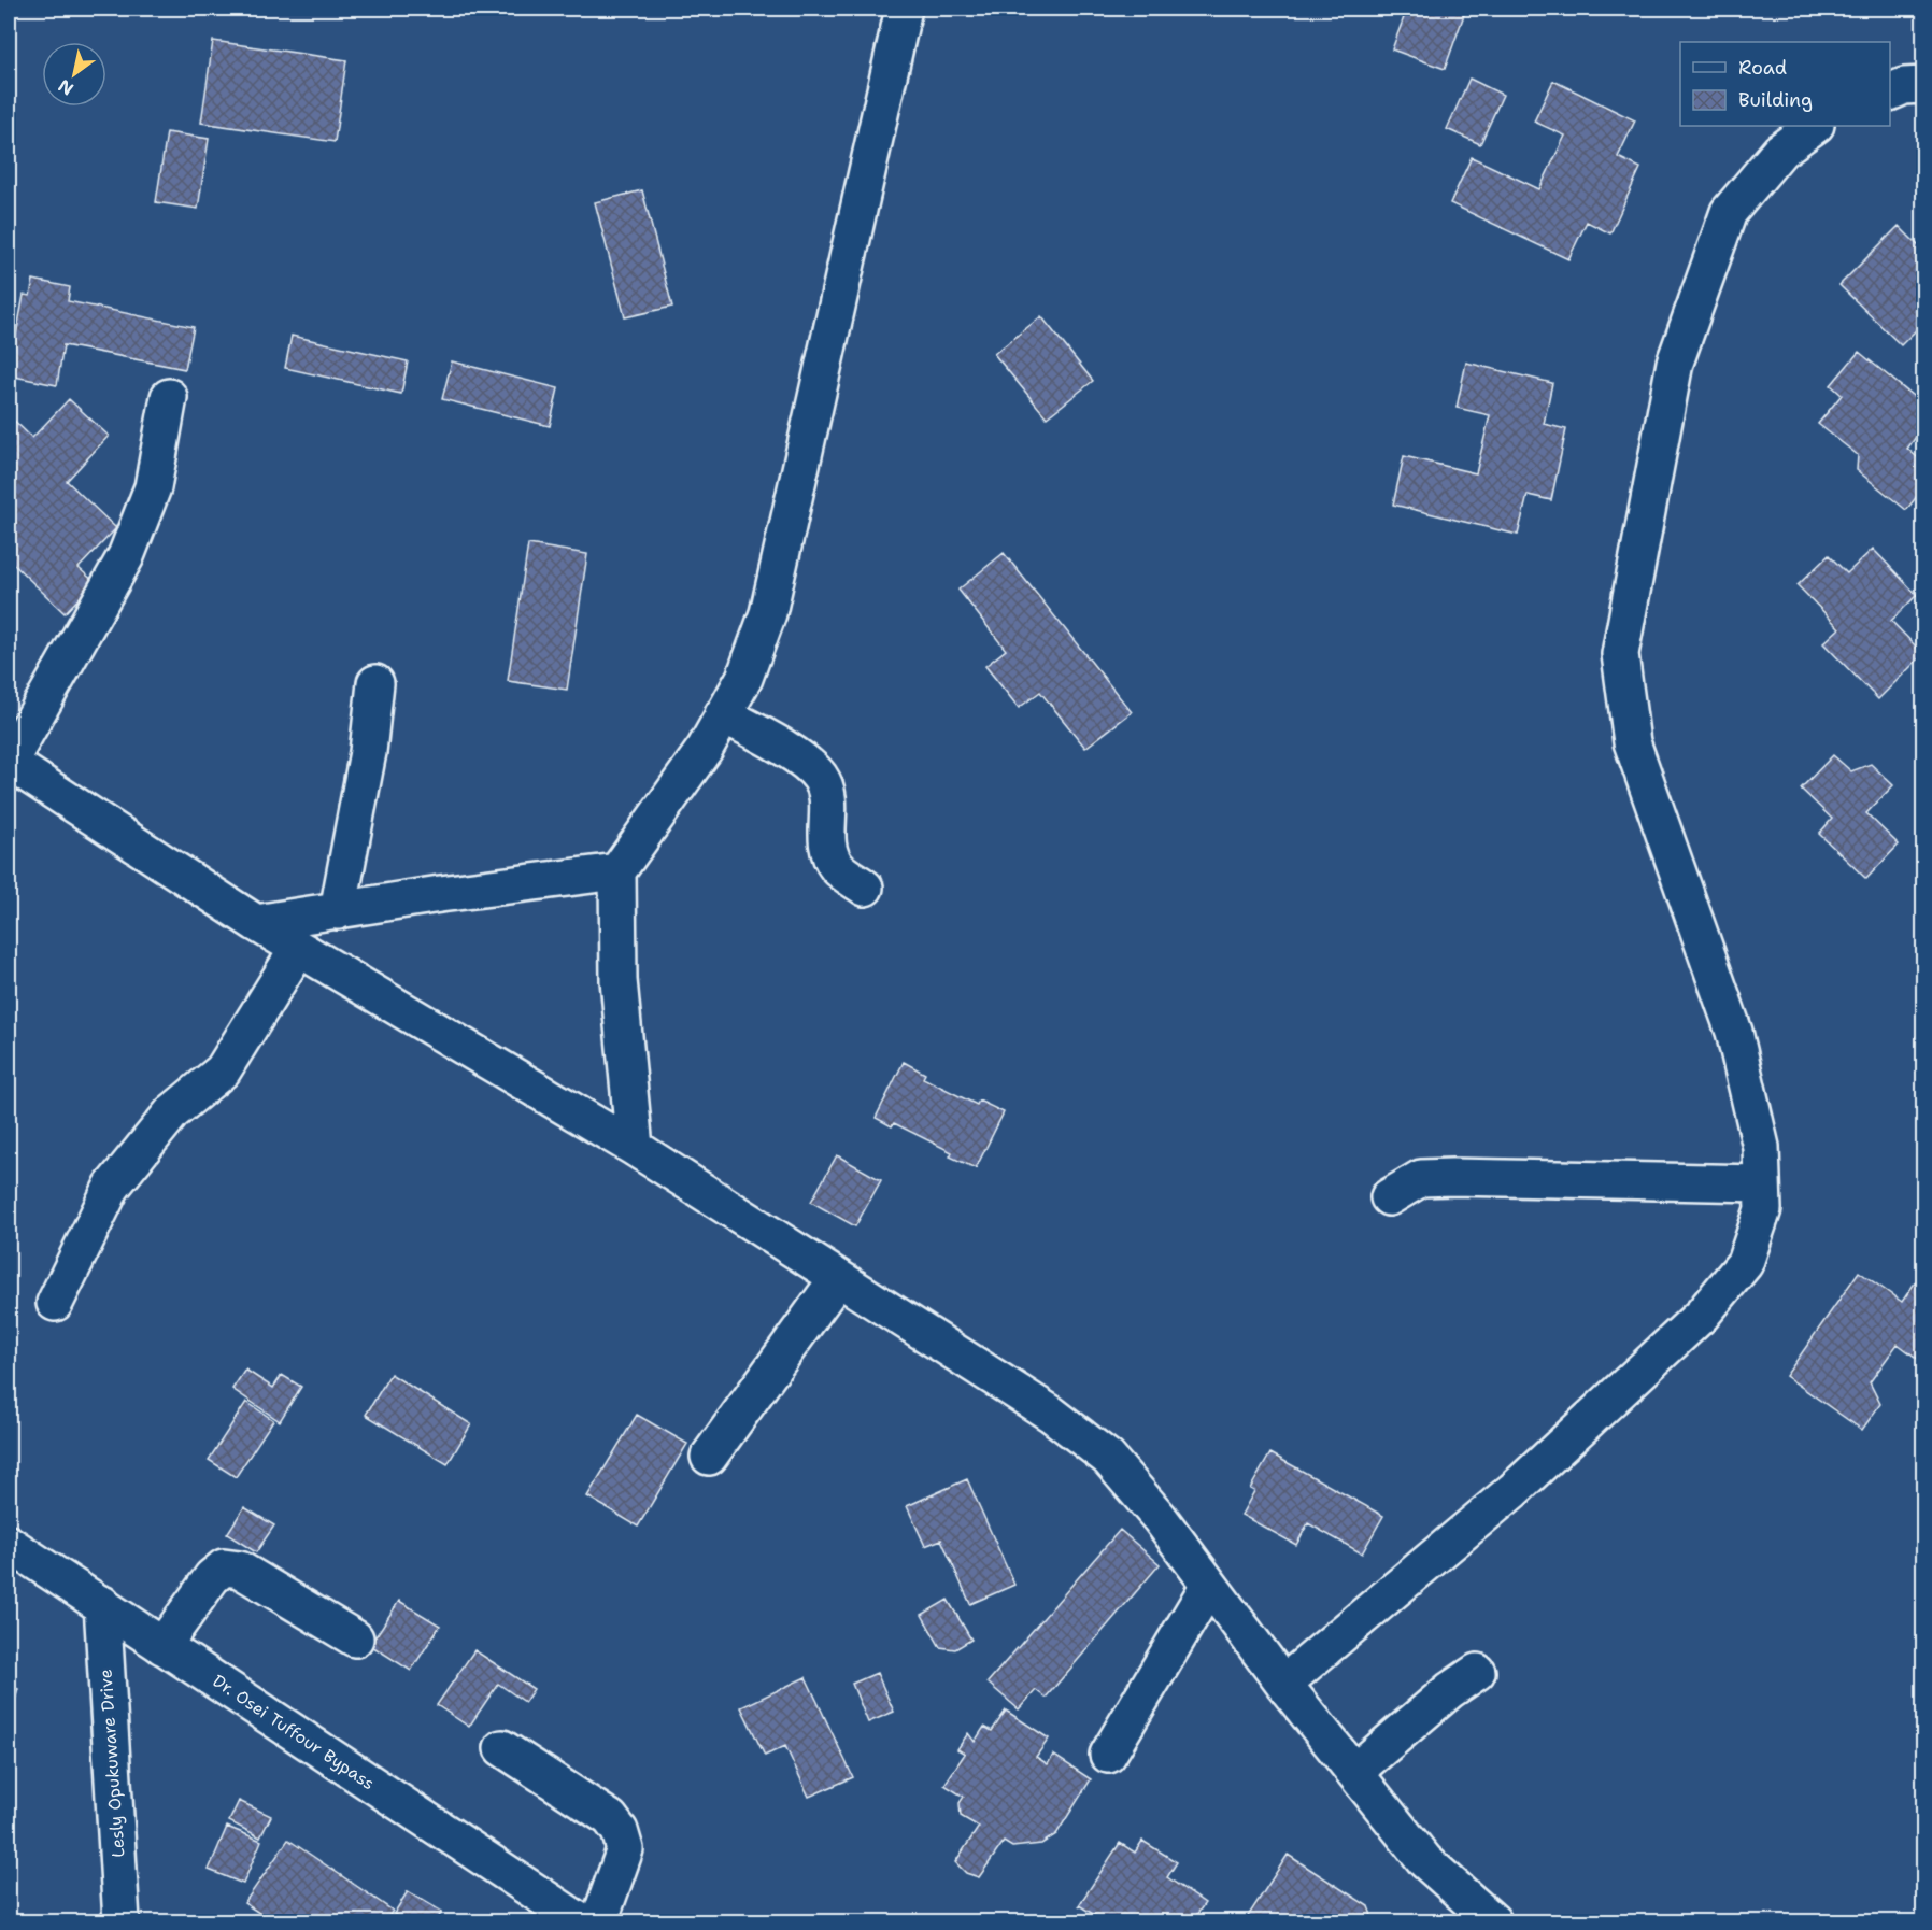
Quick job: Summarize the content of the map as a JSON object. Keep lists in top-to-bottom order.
{
  "streets": {
    "main road": ["Dr. Osei Tuffour Bypass", "Lesly Opukuware Drive"]
  },
  "crossings": [
    ["Dr. Osei Tuffour Bypass", "Lesly Opukuware Drive"]
  ],
  "legend": ["Road", "Building"],
  "north": "bottom left"
}
